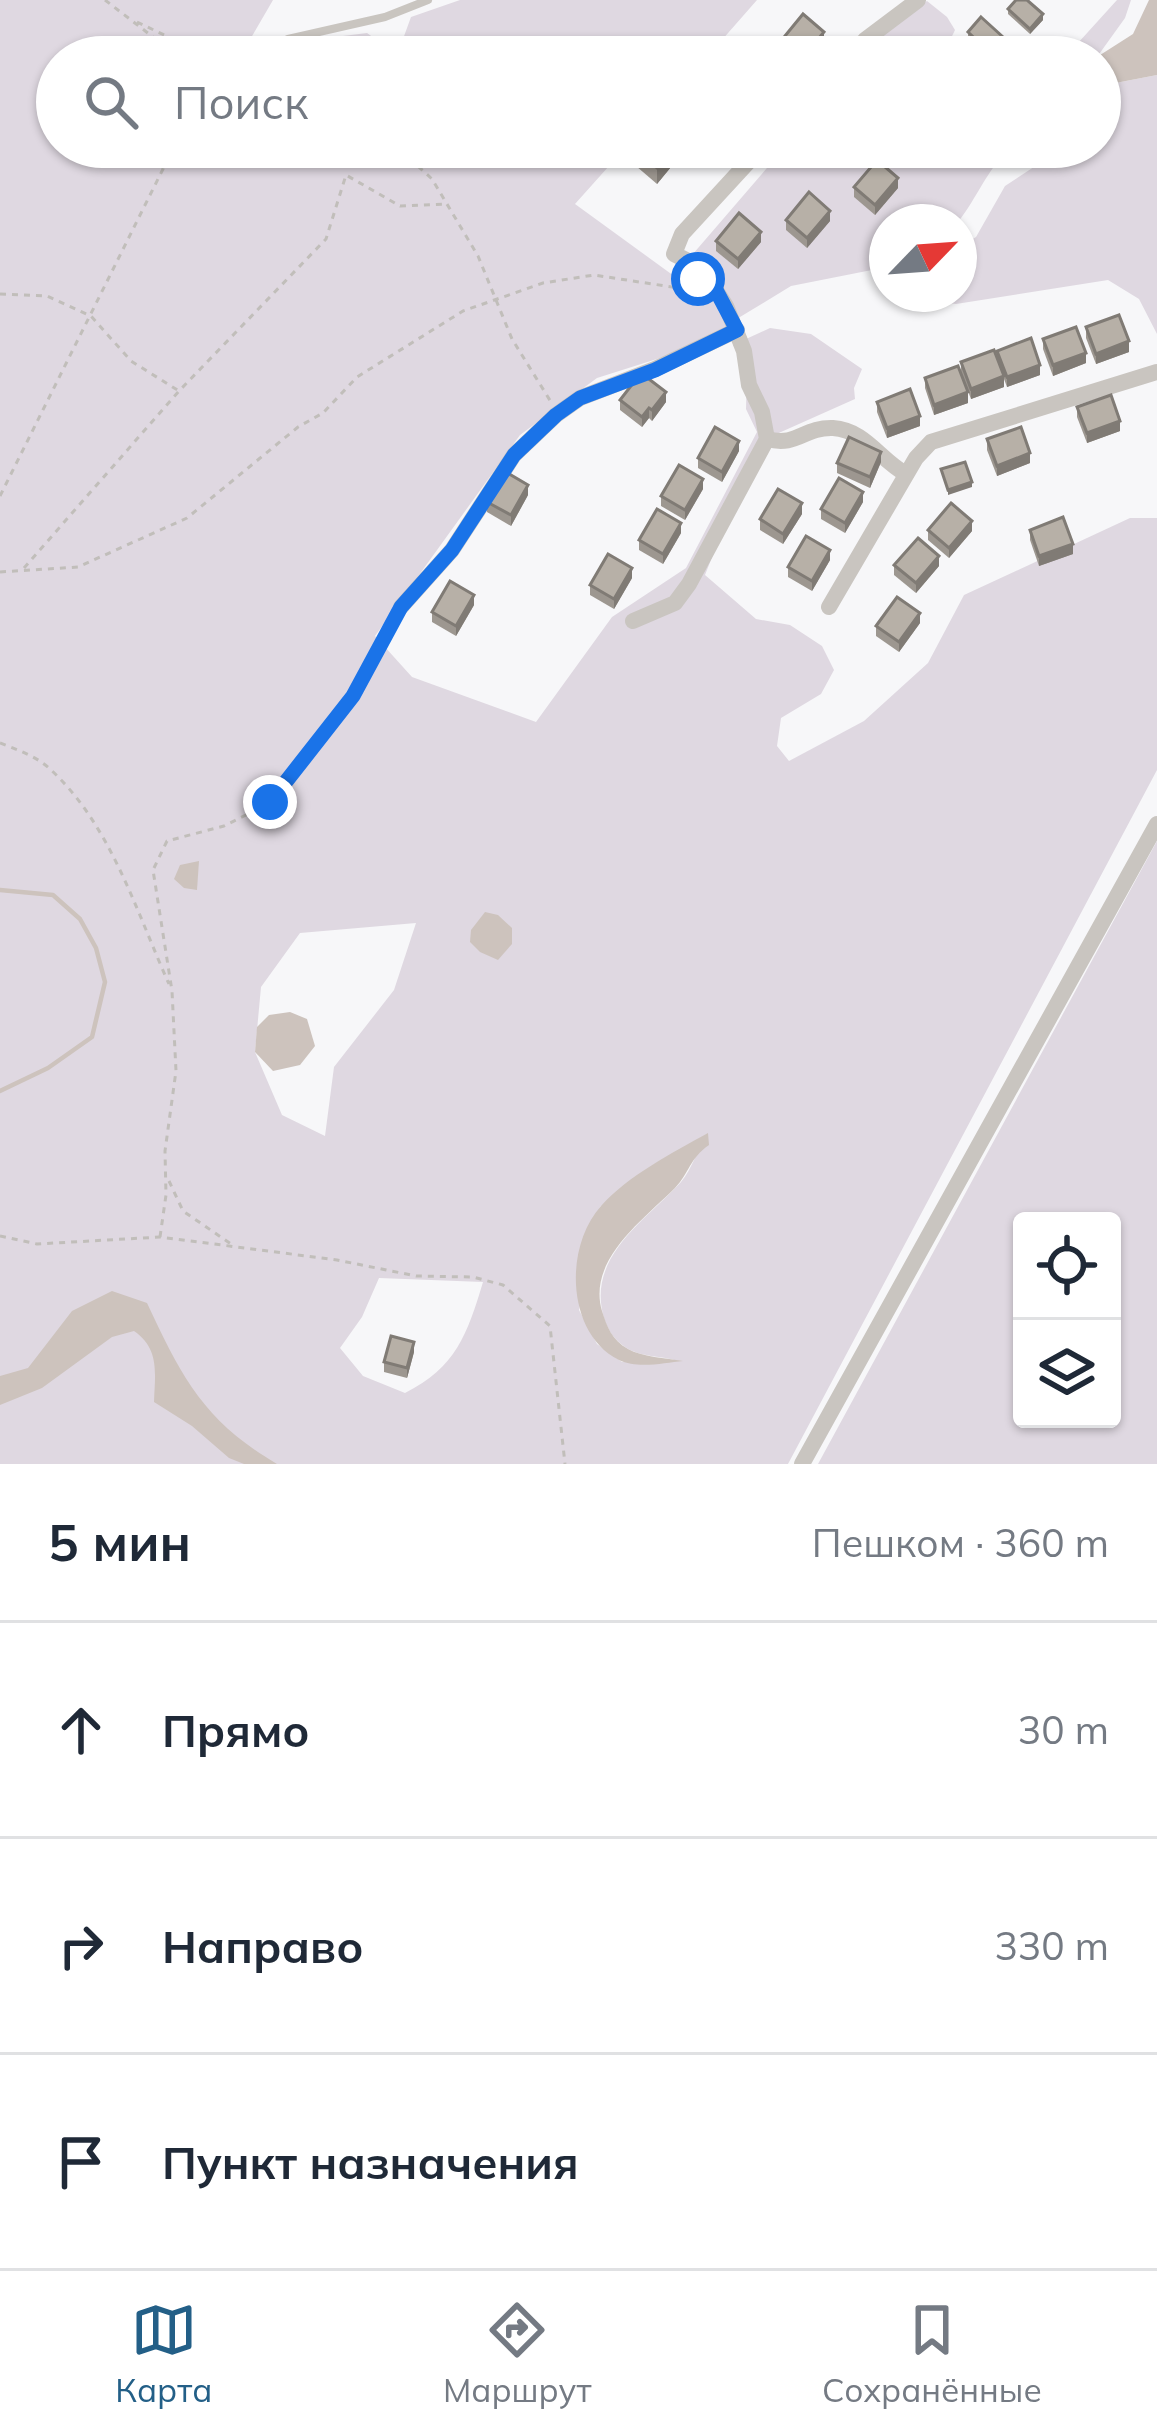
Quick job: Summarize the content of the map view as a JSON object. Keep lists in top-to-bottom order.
{
  "north": "top right",
  "page": {
    "search": "Поиск",
    "heading": ["5 мин", "Пешком · 360 m"],
    "list": [
      ["Прямо", "30 m"],
      ["Направо", "330 m"],
      "Пункт назначения"
    ],
    "nav": ["Карта", "Маршрут", "Сохранённые"]
  }
}
